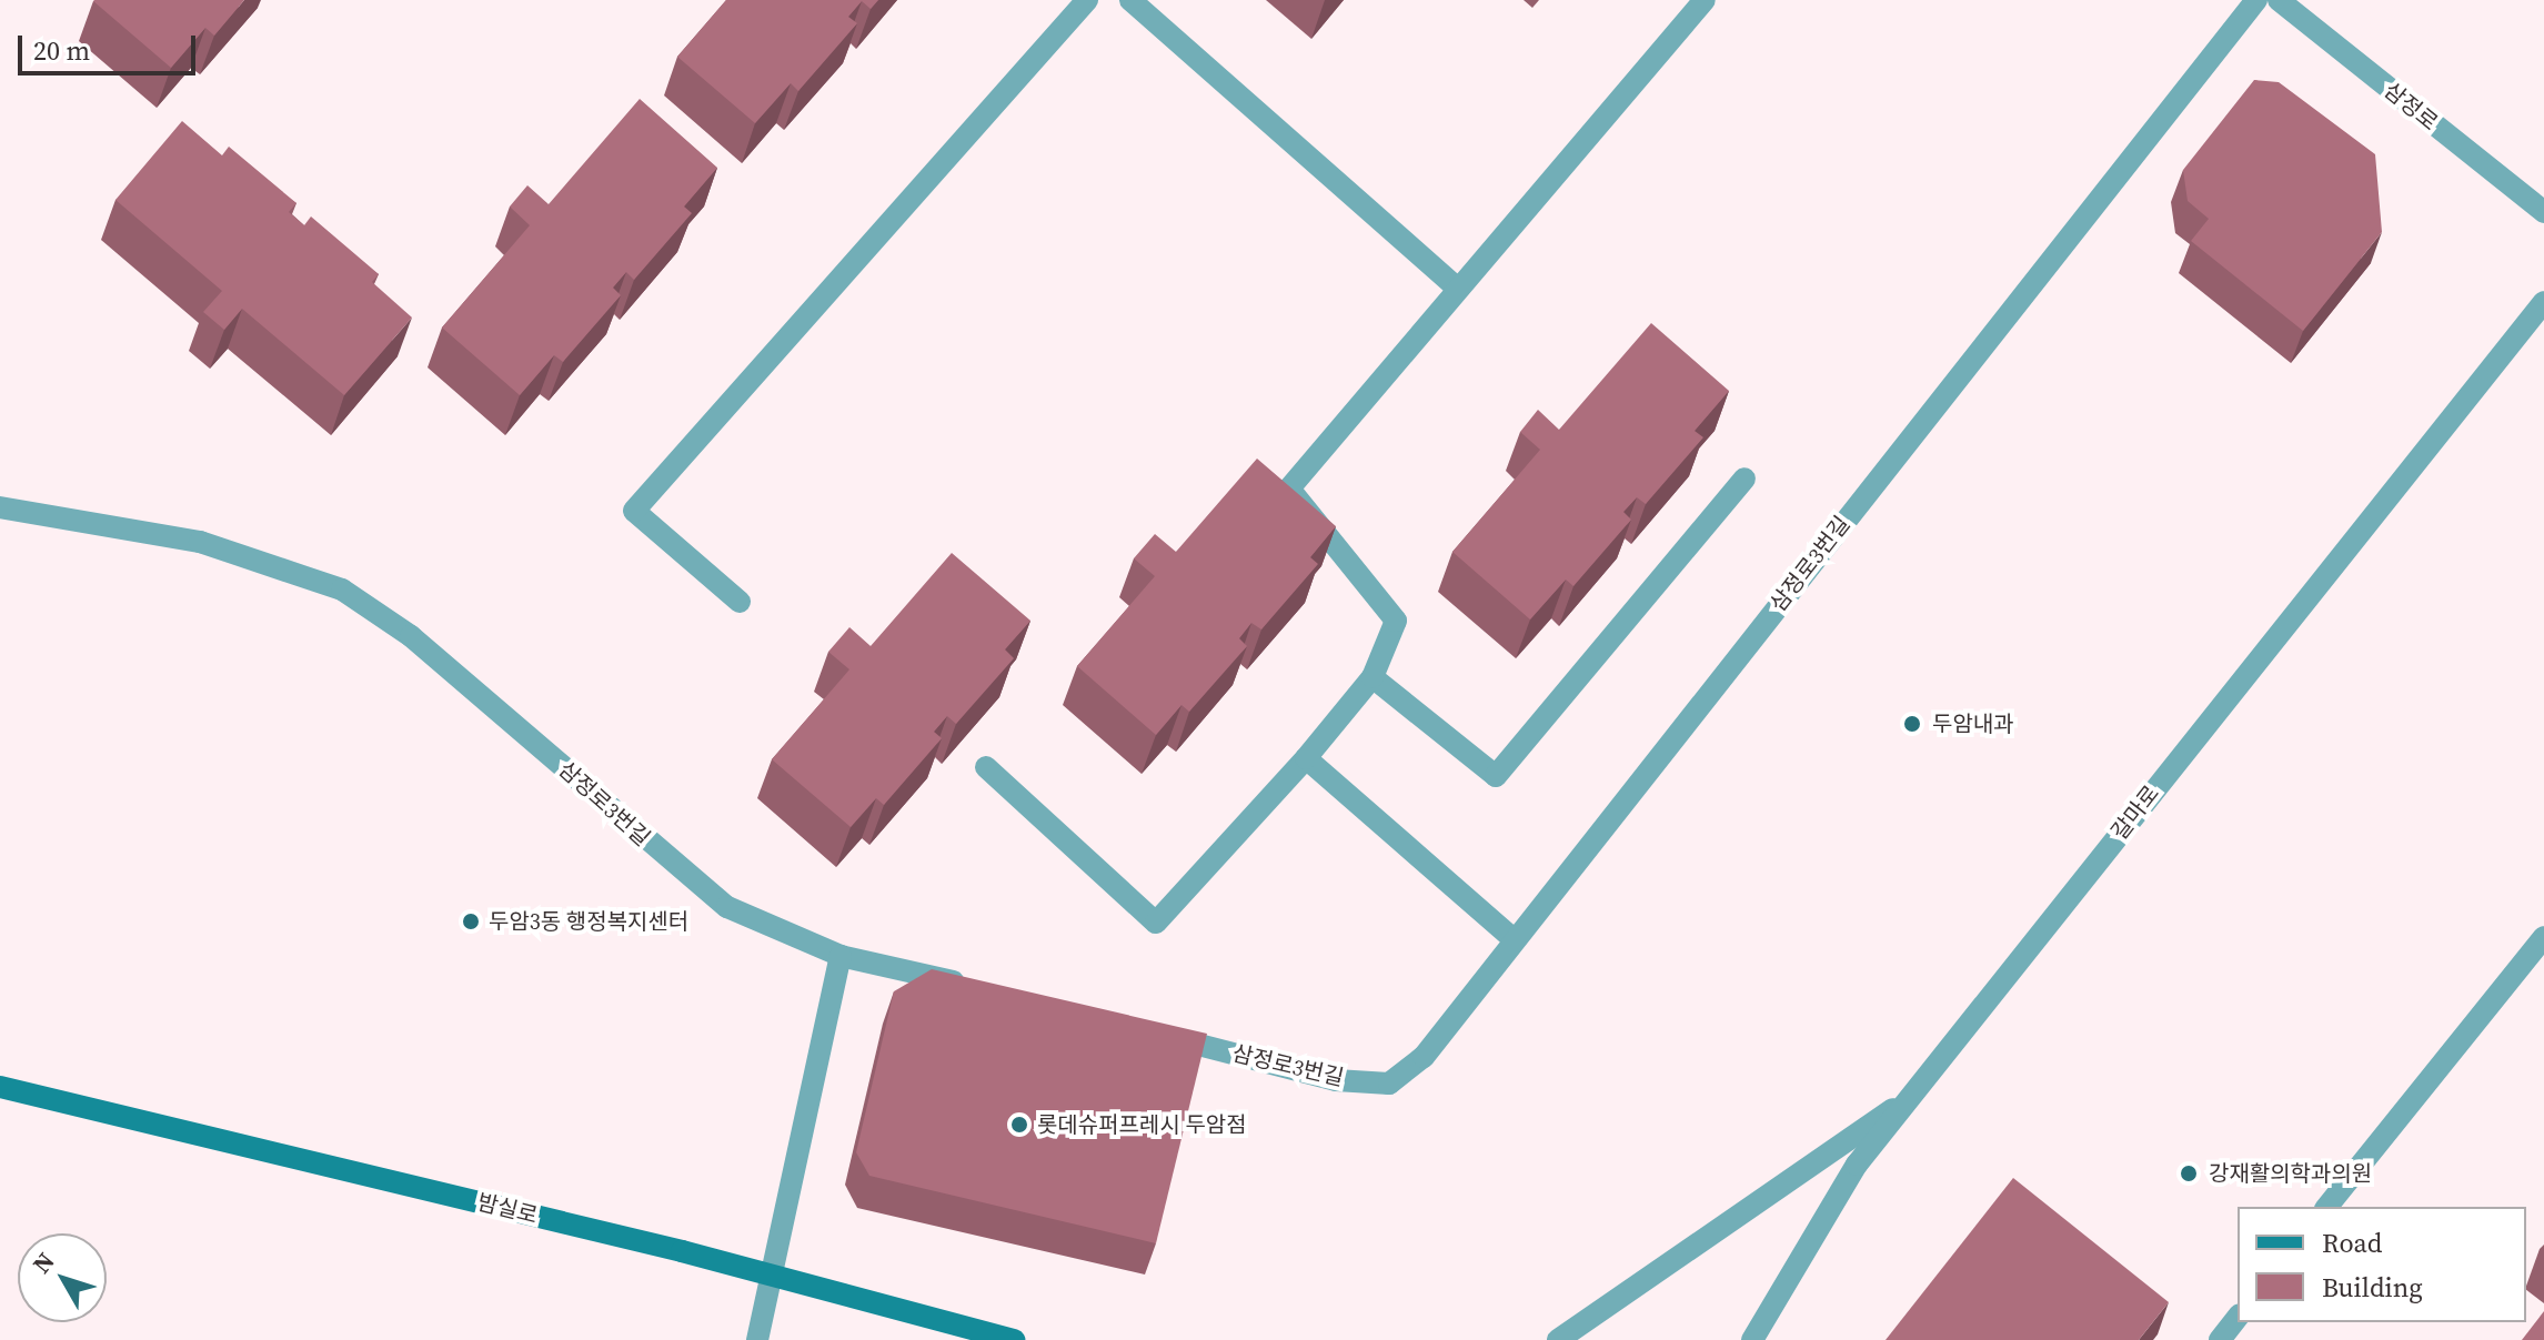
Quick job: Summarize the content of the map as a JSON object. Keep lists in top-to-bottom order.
{
  "streets": {
    "main road": ["밤실로"],
    "street": ["삼정로", "삼정로3번길", "갈마로"]
  },
  "places": [
    "두암내과",
    "두암3동 행정복지센터",
    "롯데슈퍼프레시 두암점",
    "강재활의학과의원"
  ],
  "legend": ["Road", "Building"],
  "scale_bar": "20 m",
  "north": "top left"
}
